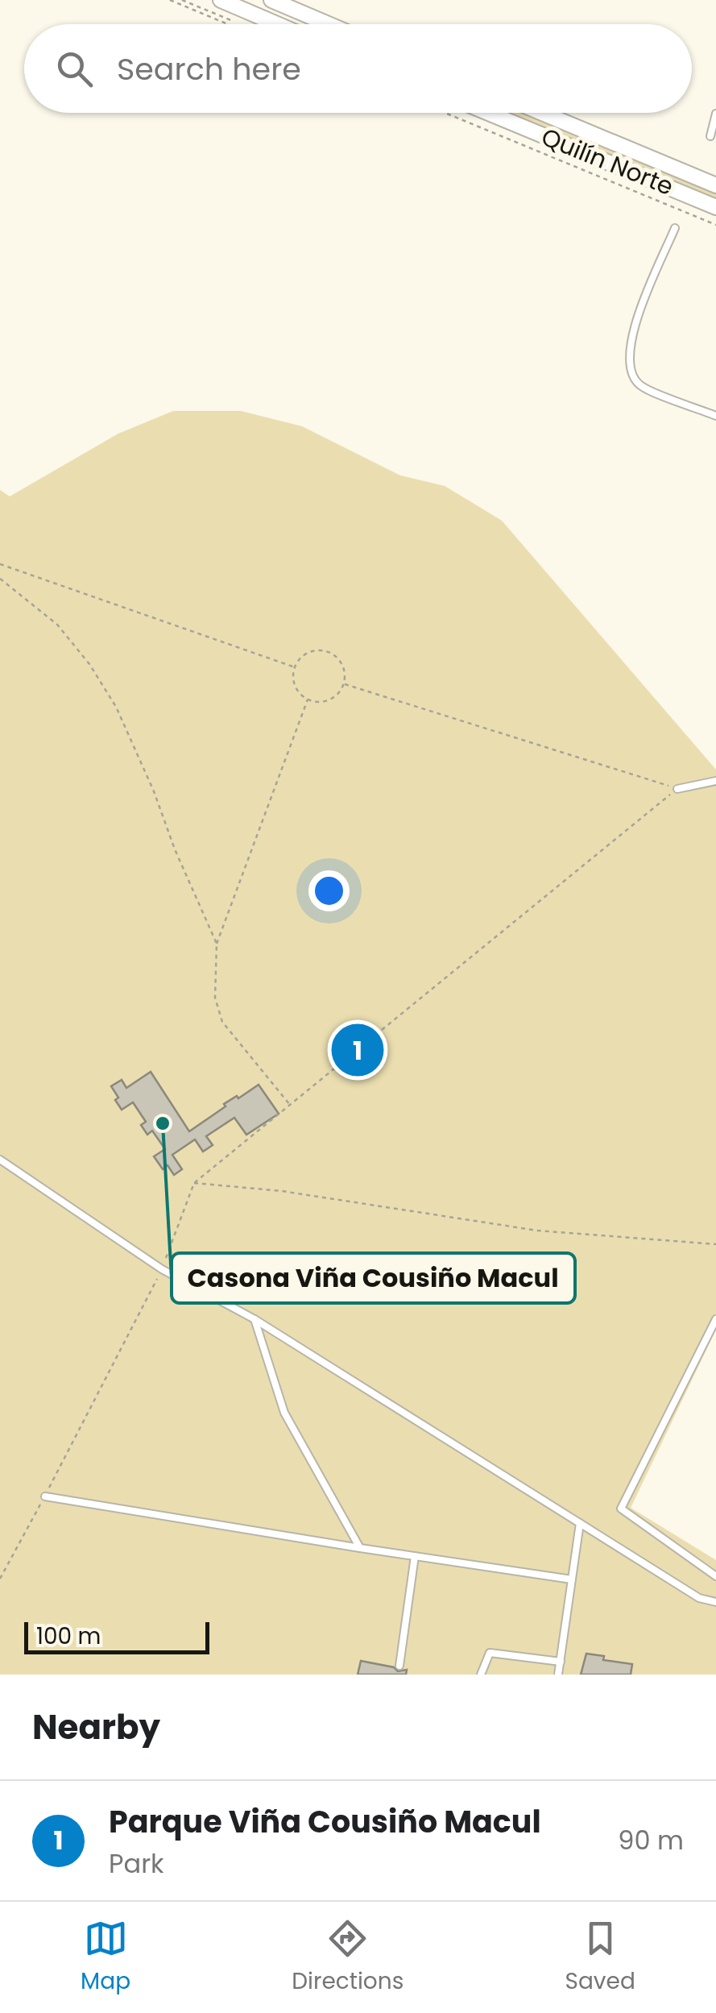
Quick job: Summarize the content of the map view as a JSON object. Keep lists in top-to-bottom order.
{
  "streets": {
    "street": ["Quilín Norte"]
  },
  "places": ["Casona Viña Cousiño Macul"],
  "scale_bar": "100 m",
  "page": {
    "search": "Search here",
    "pins": "1",
    "scale": "100 m",
    "heading": "Nearby",
    "list": [
      {
        "mark": "1",
        "name": "Parque Viña Cousiño Macul",
        "note": "Park",
        "value": "90 m"
      }
    ],
    "nav": ["Map", "Directions", "Saved"]
  }
}
